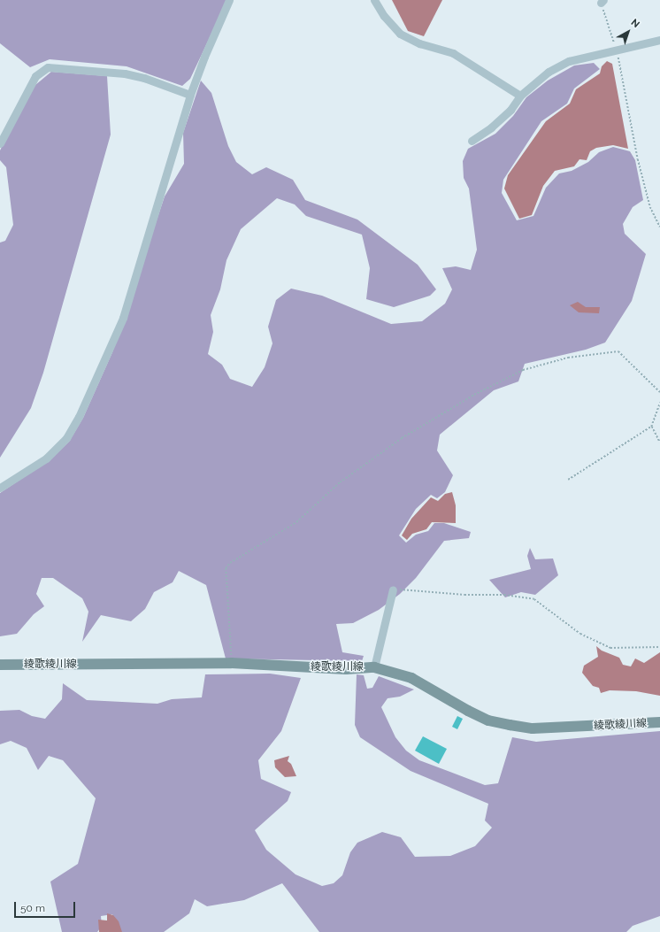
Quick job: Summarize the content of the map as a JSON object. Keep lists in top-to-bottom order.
{
  "streets": {
    "main road": ["綾歌綾川線"]
  },
  "scale_bar": "50 m",
  "north": "top right"
}
